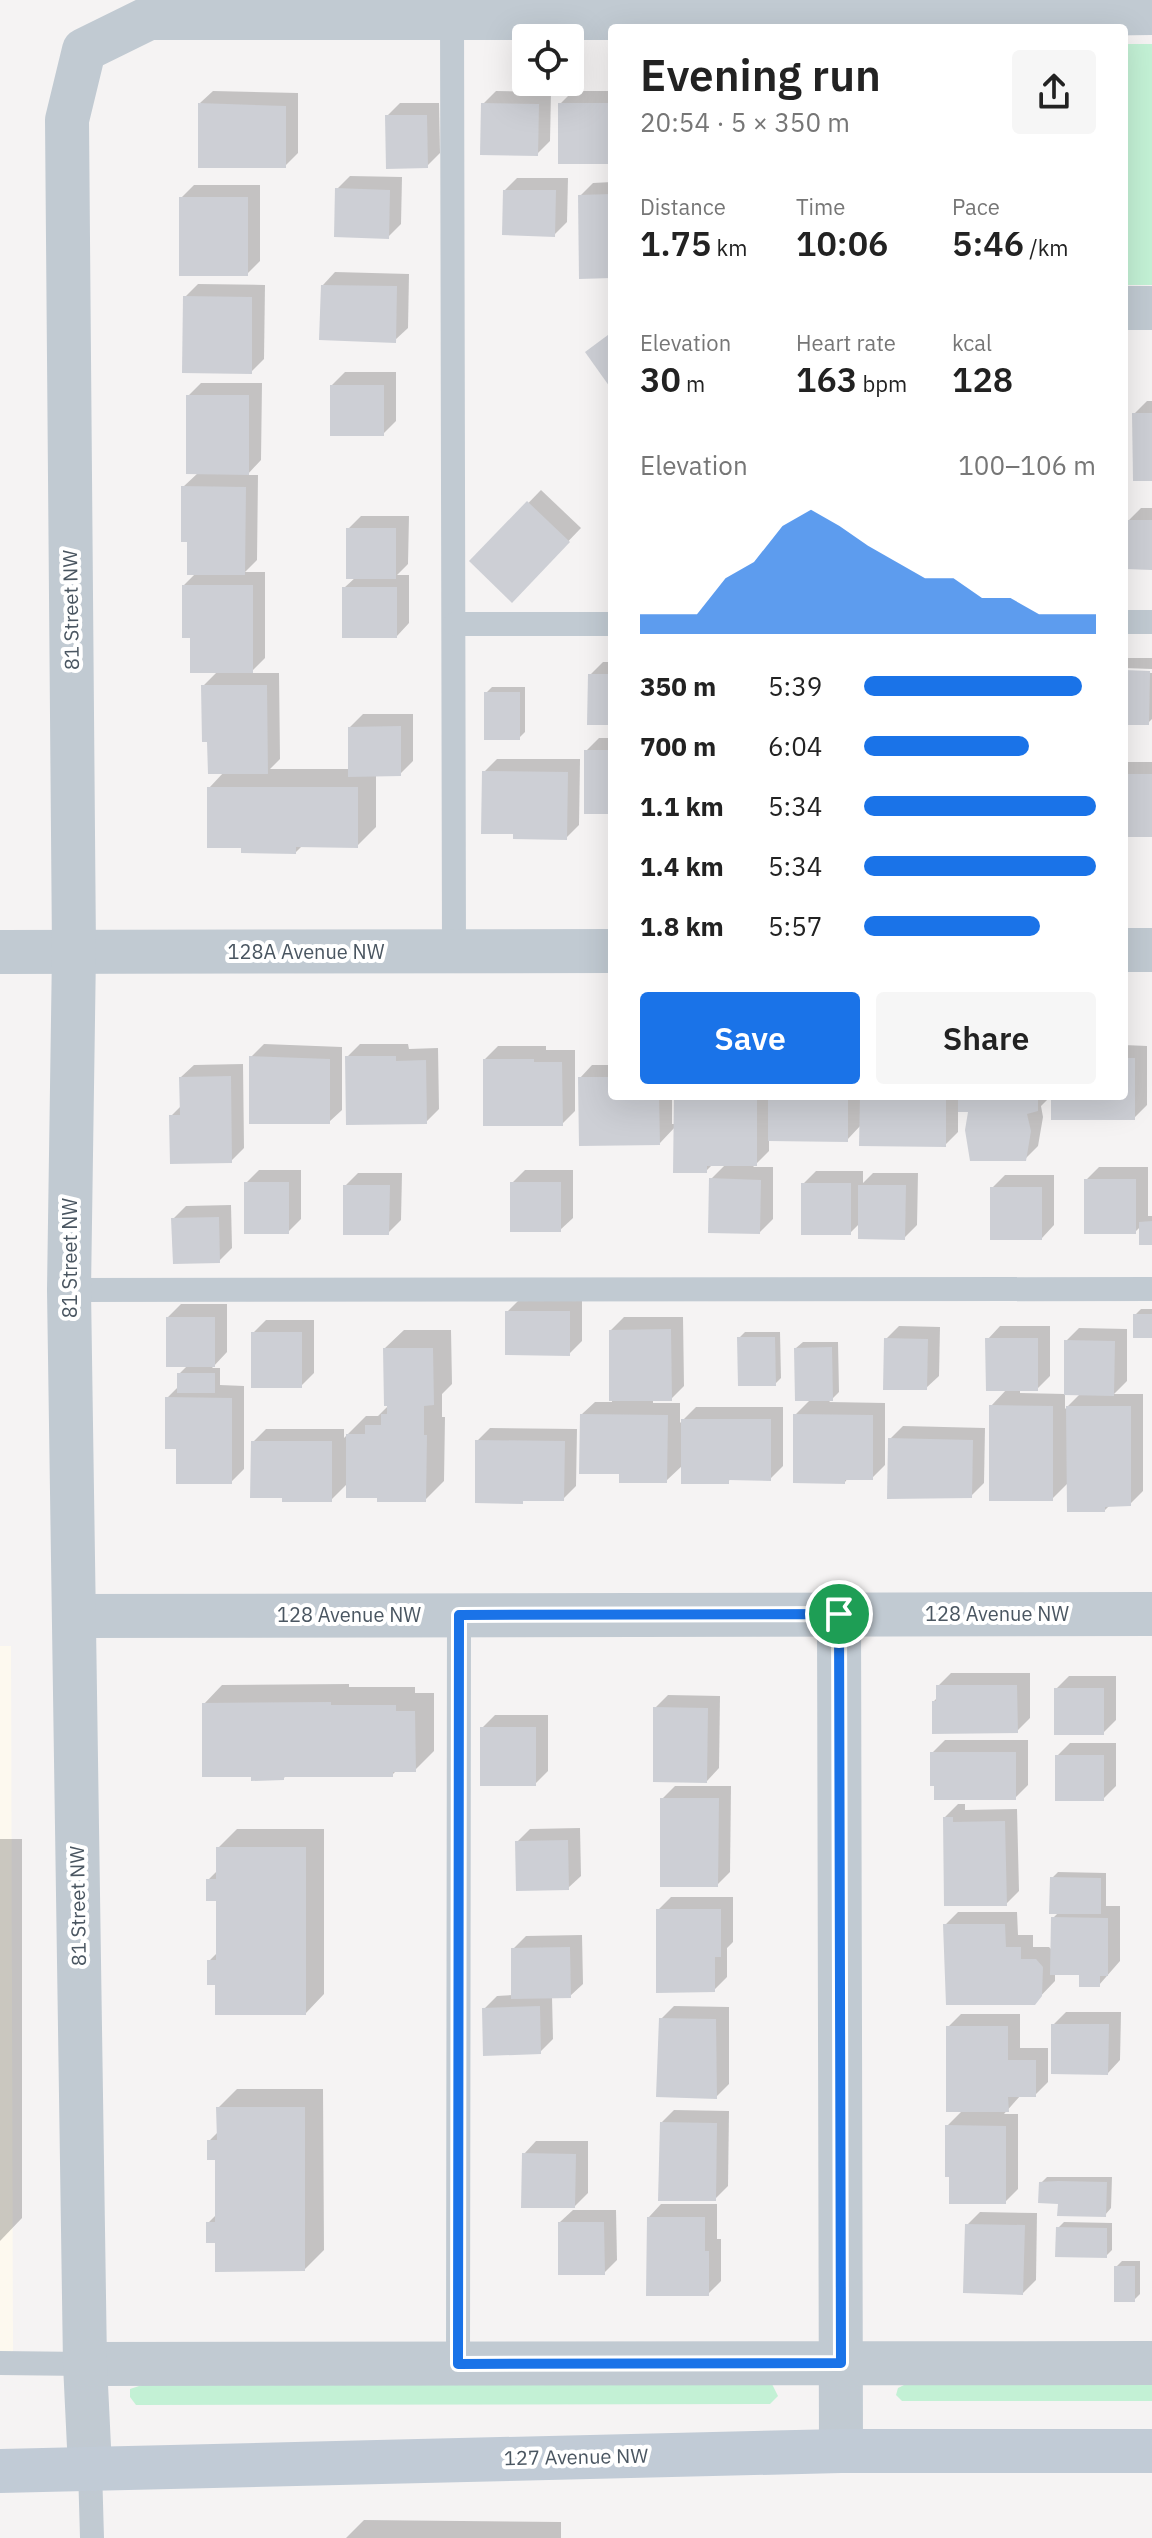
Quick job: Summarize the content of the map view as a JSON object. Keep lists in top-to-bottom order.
{
  "streets": {
    "street": [
      "81 Street NW",
      "128A Avenue NW",
      "128 Avenue NW",
      "127 Avenue NW"
    ]
  },
  "crossings": [
    ["81 Street NW", "128A Avenue NW"],
    ["81 Street NW", "128 Avenue NW"],
    ["81 Street NW", "127 Avenue NW"]
  ],
  "page": {
    "heading": ["Evening run", "20:54 · 5 × 350 m"],
    "stats": [
      ["Distance", "1.75 km"],
      ["Time", "10:06"],
      ["Pace", "5:46 /km"],
      ["Elevation", "30 m"],
      ["Heart rate", "163 bpm"],
      ["kcal", "128"]
    ],
    "chart": ["Elevation", "100–106 m"],
    "list": [
      {
        "name": "350 m",
        "note": "5:39"
      },
      {
        "name": "700 m",
        "note": "6:04"
      },
      {
        "name": "1.1 km",
        "note": "5:34"
      },
      {
        "name": "1.4 km",
        "note": "5:34"
      },
      {
        "name": "1.8 km",
        "note": "5:57"
      }
    ],
    "buttons": ["Save", "Share"]
  }
}
